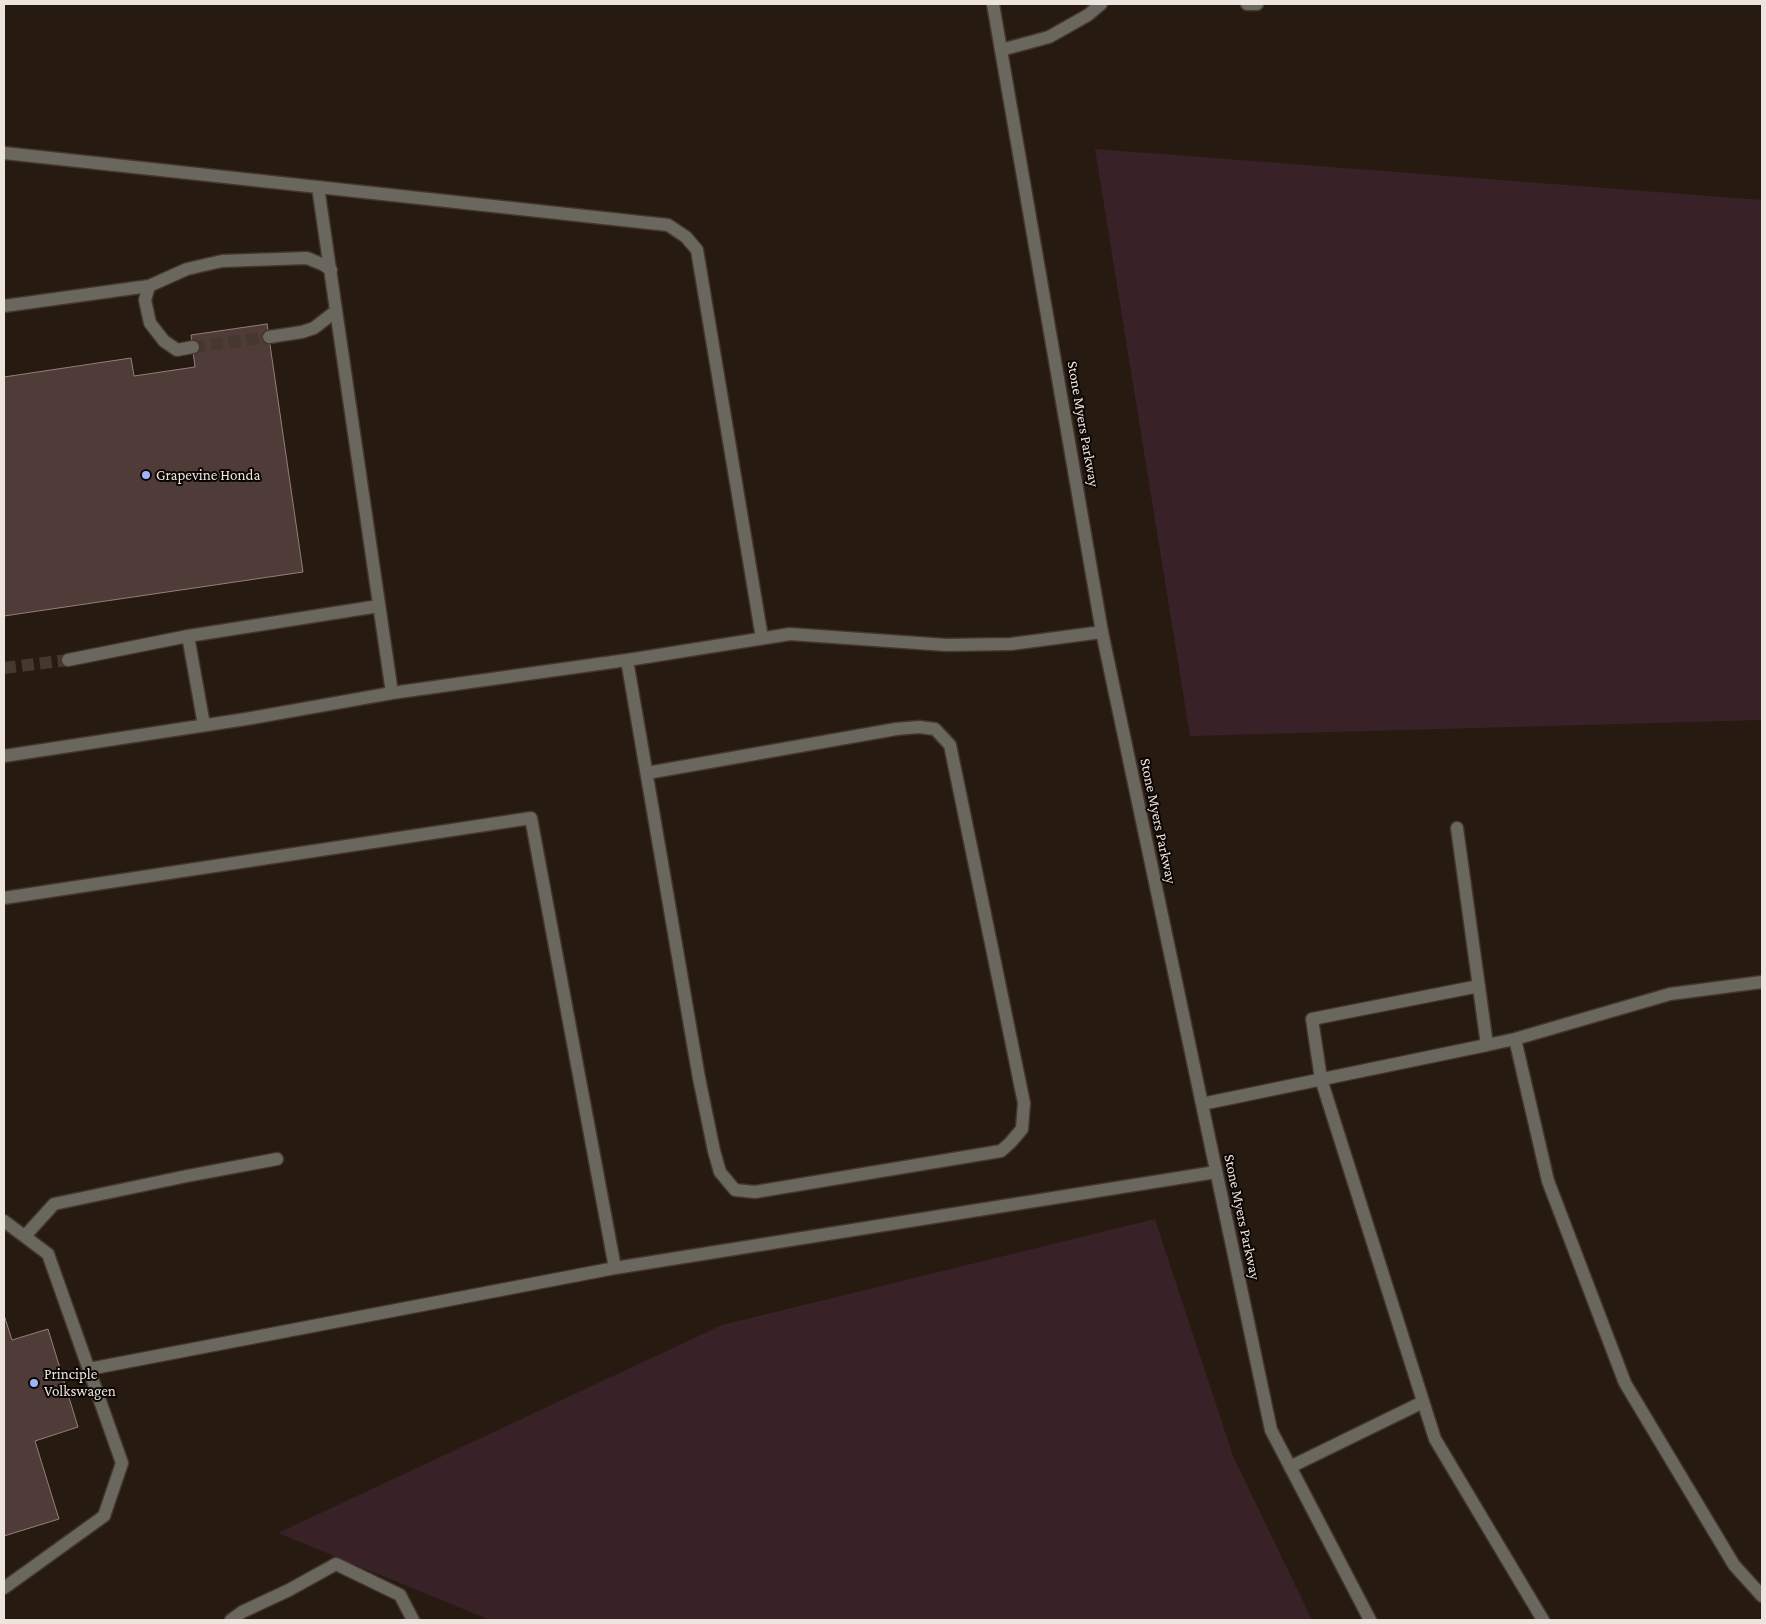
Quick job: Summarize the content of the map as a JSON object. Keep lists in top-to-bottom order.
{
  "streets": {
    "street": ["Stone Myers Parkway"]
  },
  "places": ["Grapevine Honda", "Principle Volkswagen"]
}
